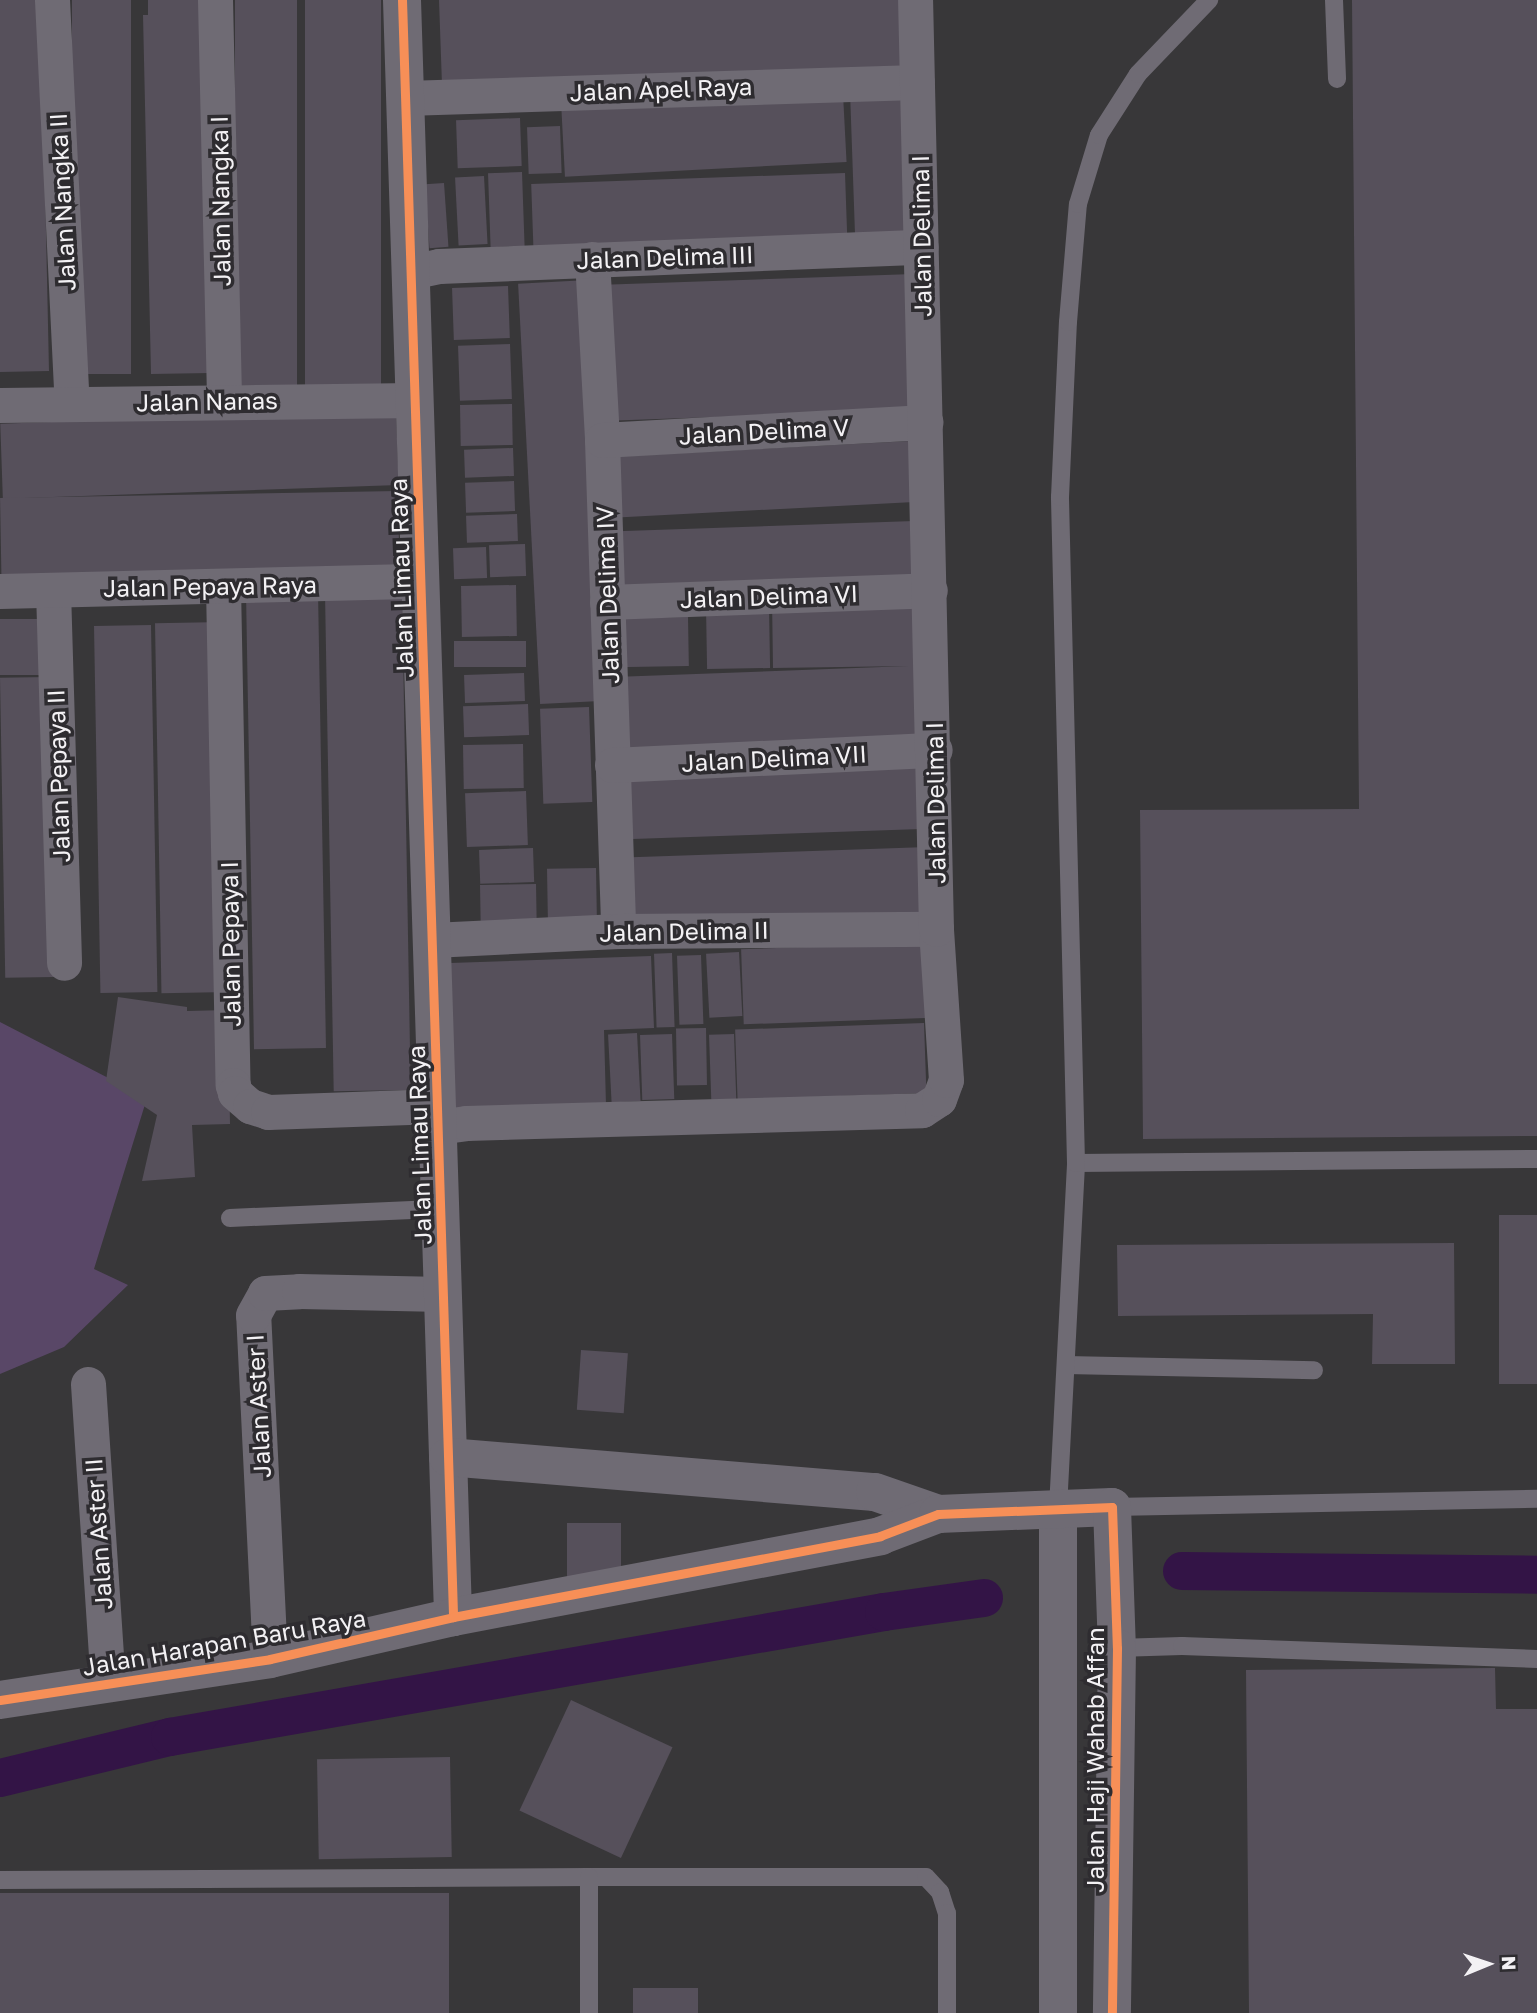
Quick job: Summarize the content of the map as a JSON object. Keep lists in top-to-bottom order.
{
  "streets": {
    "street": [
      "Jalan Apel Raya",
      "Jalan Nangka I",
      "Jalan Nangka II",
      "Jalan Delima I",
      "Jalan Delima III",
      "Jalan Nanas",
      "Jalan Delima V",
      "Jalan Limau Raya",
      "Jalan Pepaya Raya",
      "Jalan Delima IV",
      "Jalan Delima VI",
      "Jalan Delima VII",
      "Jalan Pepaya II",
      "Jalan Delima II",
      "Jalan Pepaya I",
      "Jalan Aster I",
      "Jalan Aster II",
      "Jalan Harapan Baru Raya",
      "Jalan Haji Wahab Affan"
    ]
  },
  "crossings": [
    ["Jalan Apel Raya", "Jalan Delima I"],
    ["Jalan Apel Raya", "Jalan Limau Raya"],
    ["Jalan Nangka I", "Jalan Nanas"],
    ["Jalan Nangka II", "Jalan Nanas"],
    ["Jalan Delima I", "Jalan Delima III"],
    ["Jalan Delima I", "Jalan Delima V"],
    ["Jalan Delima I", "Jalan Limau Raya"],
    ["Jalan Delima I", "Jalan Delima VI"],
    ["Jalan Delima I", "Jalan Delima VII"],
    ["Jalan Delima I", "Jalan Delima II"],
    ["Jalan Delima I", "Jalan Pepaya I"],
    ["Jalan Delima III", "Jalan Limau Raya"],
    ["Jalan Delima III", "Jalan Delima IV"],
    ["Jalan Nanas", "Jalan Limau Raya"],
    ["Jalan Delima V", "Jalan Delima IV"],
    ["Jalan Limau Raya", "Jalan Pepaya Raya"],
    ["Jalan Limau Raya", "Jalan Delima II"],
    ["Jalan Limau Raya", "Jalan Pepaya I"],
    ["Jalan Limau Raya", "Jalan Aster I"],
    ["Jalan Limau Raya", "Jalan Harapan Baru Raya"],
    ["Jalan Pepaya Raya", "Jalan Pepaya II"],
    ["Jalan Pepaya Raya", "Jalan Pepaya I"],
    ["Jalan Delima IV", "Jalan Delima VI"],
    ["Jalan Delima IV", "Jalan Delima VII"],
    ["Jalan Delima IV", "Jalan Delima II"],
    ["Jalan Aster I", "Jalan Harapan Baru Raya"],
    ["Jalan Aster II", "Jalan Harapan Baru Raya"]
  ],
  "north": "right"
}
